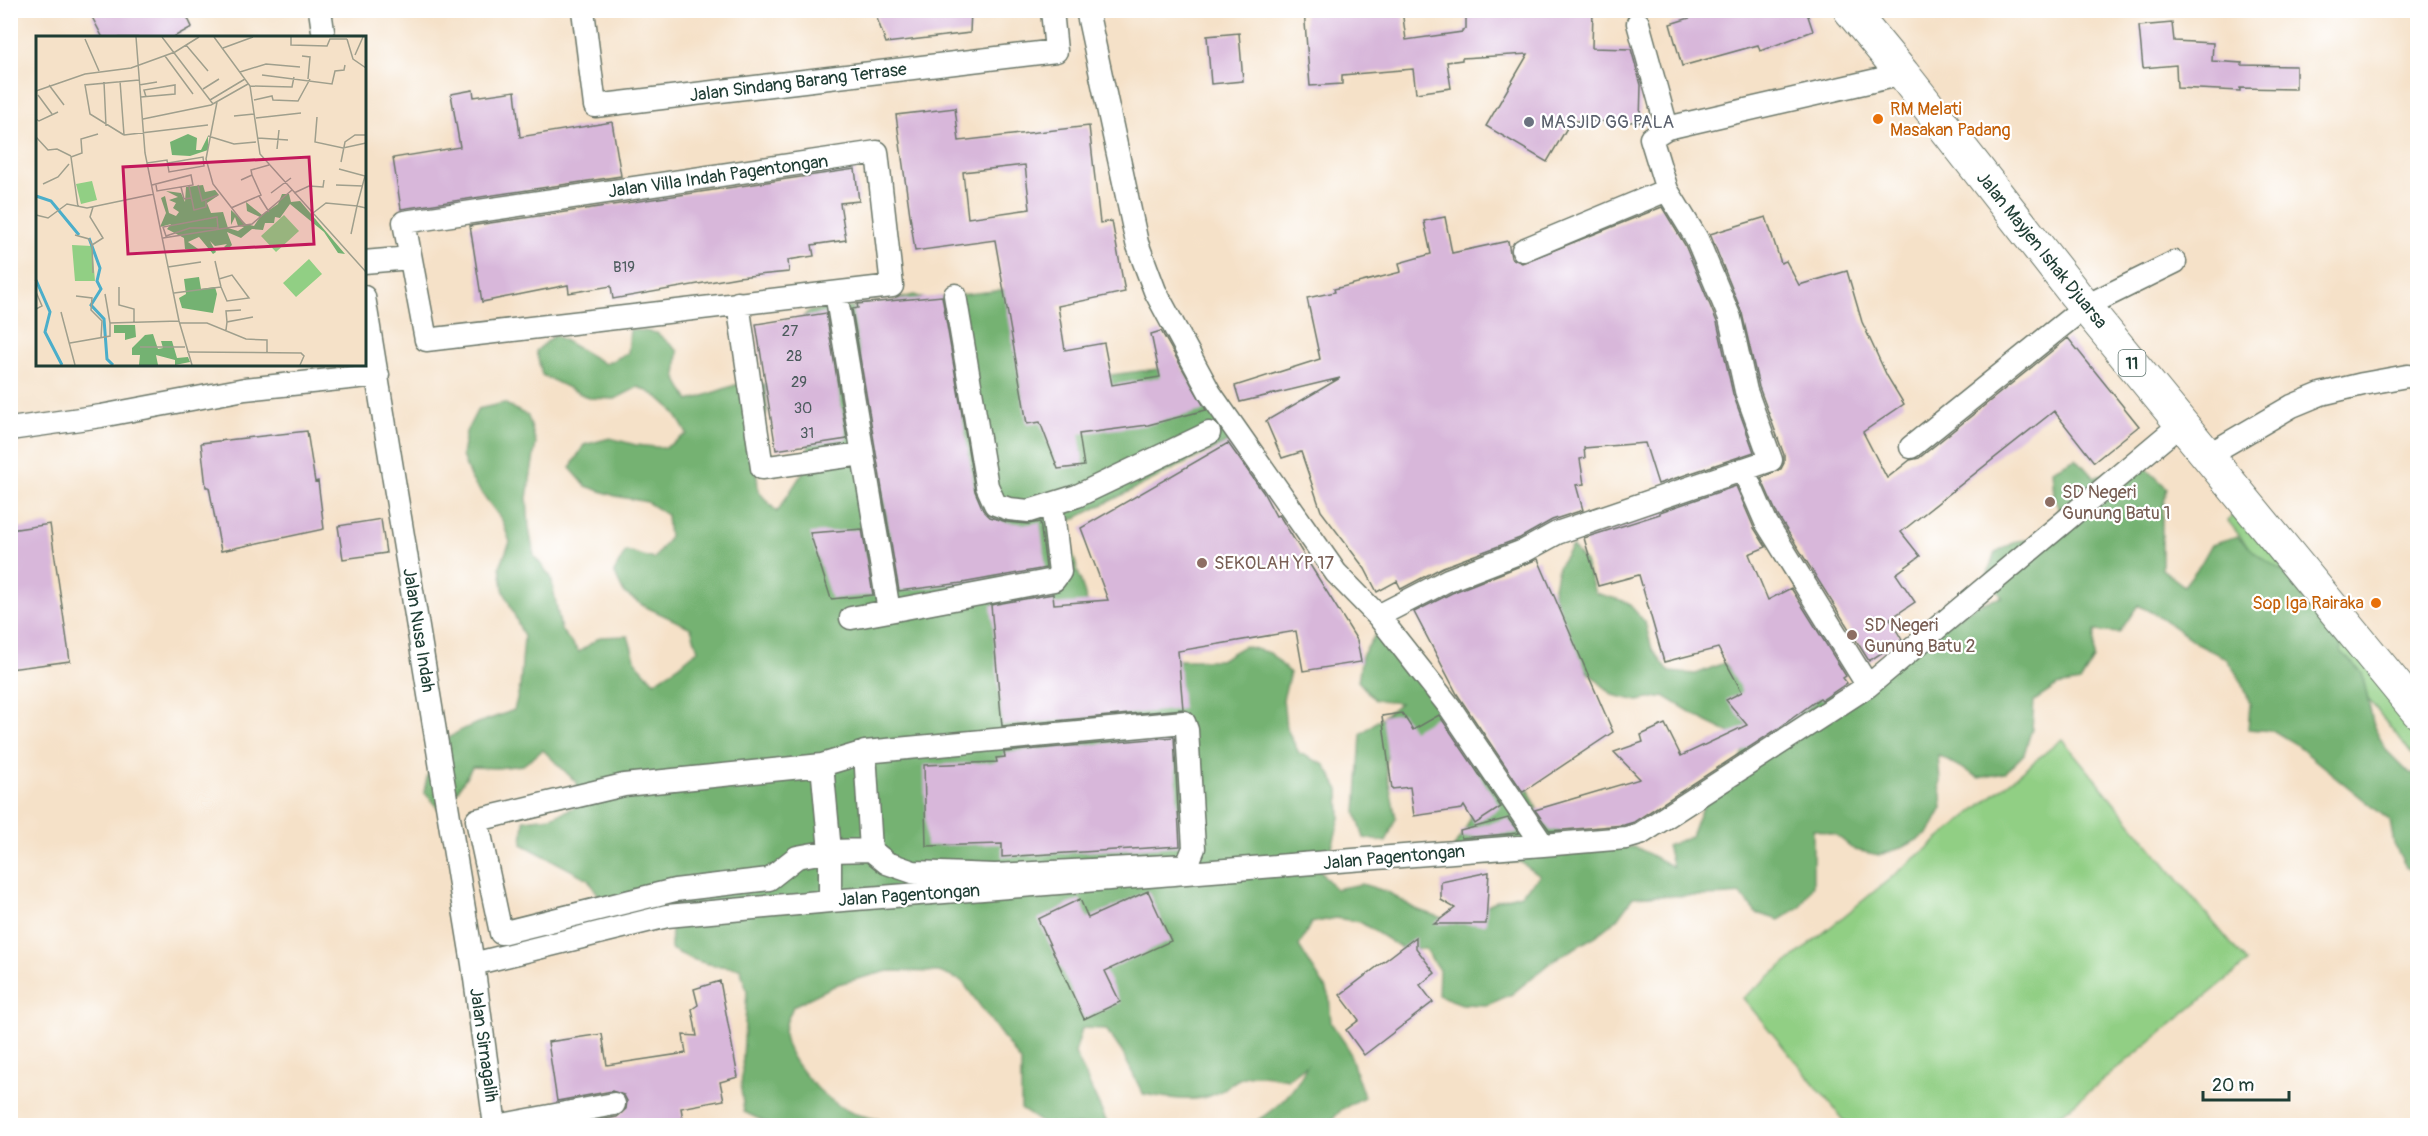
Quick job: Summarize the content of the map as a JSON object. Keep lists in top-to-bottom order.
{
  "streets": {
    "main road": ["Jalan Mayjen Ishak Djuarsa", "11"],
    "street": [
      "Jalan Sindang Barang Terrase",
      "Jalan Villa Indah Pagentongan",
      "Jalan Nusa Indah",
      "Jalan Pagentongan",
      "Jalan Sirnagalih"
    ]
  },
  "crossings": [
    ["Jalan Mayjen Ishak Djuarsa", "Jalan Pagentongan"],
    ["Jalan Nusa Indah", "Jalan Pagentongan"],
    ["Jalan Nusa Indah", "Jalan Sirnagalih"],
    ["Jalan Pagentongan", "Jalan Sirnagalih"]
  ],
  "places": [
    "RM Melati Masakan Padang",
    "MASJID GG PALA",
    "SD Negeri Gunung Batu 1",
    "SEKOLAH YP 17",
    "Sop Iga Rairaka",
    "SD Negeri Gunung Batu 2"
  ],
  "house_numbers": [
    "B19",
    "27",
    "28",
    "29",
    "30",
    "31"
  ],
  "scale_bar": "20 m"
}
